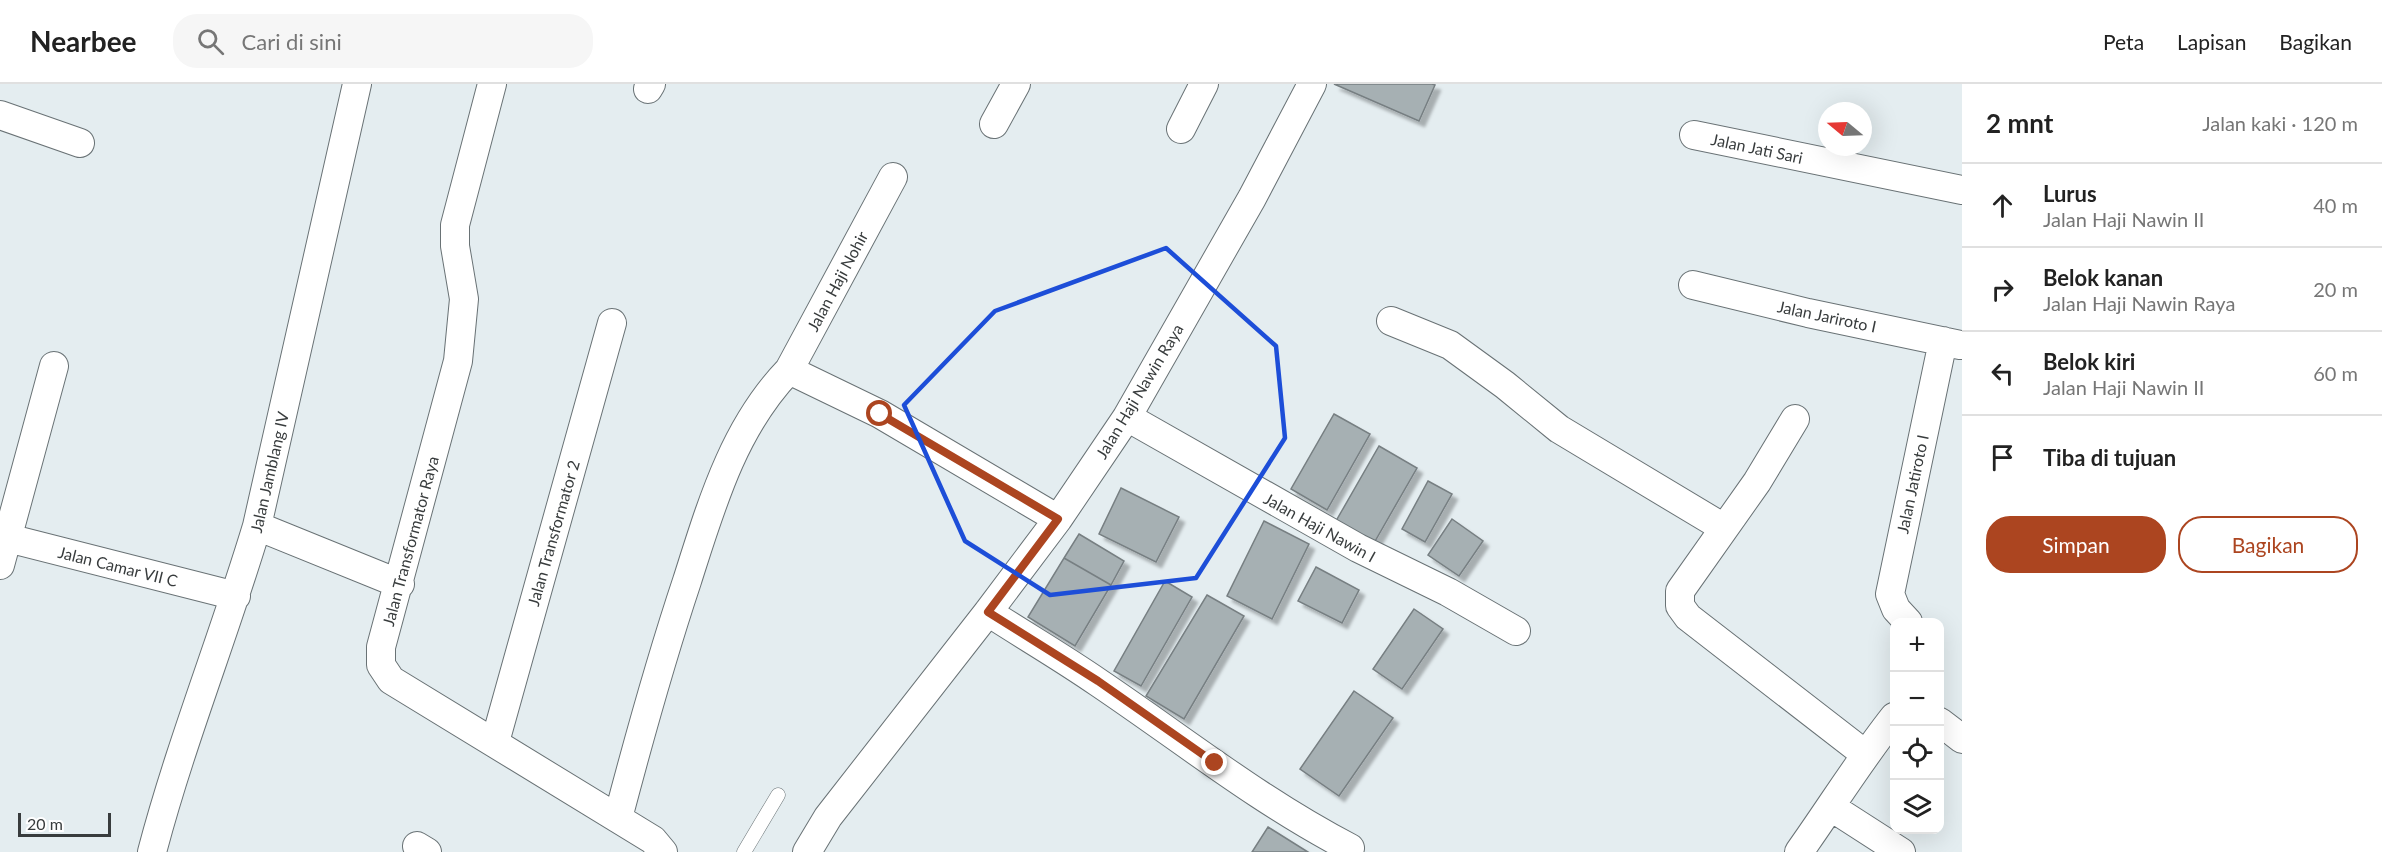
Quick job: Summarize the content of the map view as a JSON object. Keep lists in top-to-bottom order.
{
  "streets": {
    "street": [
      "Jalan Jati Sari",
      "Jalan Haji Nohir",
      "Jalan Jariroto I",
      "Jalan Haji Nawin Raya",
      "Jalan Jamblang IV",
      "Jalan Jatiroto I",
      "Jalan Haji Nawin I",
      "Jalan Transformator 2",
      "Jalan Transformator Raya",
      "Jalan Camar VII C"
    ]
  },
  "crossings": [
    ["Jalan Haji Nohir", "Jalan Transformator Raya"],
    ["Jalan Jariroto I", "Jalan Jatiroto I"],
    ["Jalan Haji Nawin Raya", "Jalan Haji Nawin I"],
    ["Jalan Jamblang IV", "Jalan Camar VII C"],
    ["Jalan Transformator 2", "Jalan Transformator Raya"]
  ],
  "scale_bar": "20 m",
  "north": "left",
  "page": {
    "header": "Nearbee",
    "search": "Cari di sini",
    "nav": ["Peta", "Lapisan", "Bagikan"],
    "heading": ["2 mnt", "Jalan kaki · 120 m"],
    "list": [
      ["Lurus", "Jalan Haji Nawin II", "40 m"],
      ["Belok kanan", "Jalan Haji Nawin Raya", "20 m"],
      ["Belok kiri", "Jalan Haji Nawin II", "60 m"],
      "Tiba di tujuan"
    ],
    "buttons": ["Simpan", "Bagikan"],
    "map_buttons": ["+", "−"],
    "scale": "20 m"
  }
}
